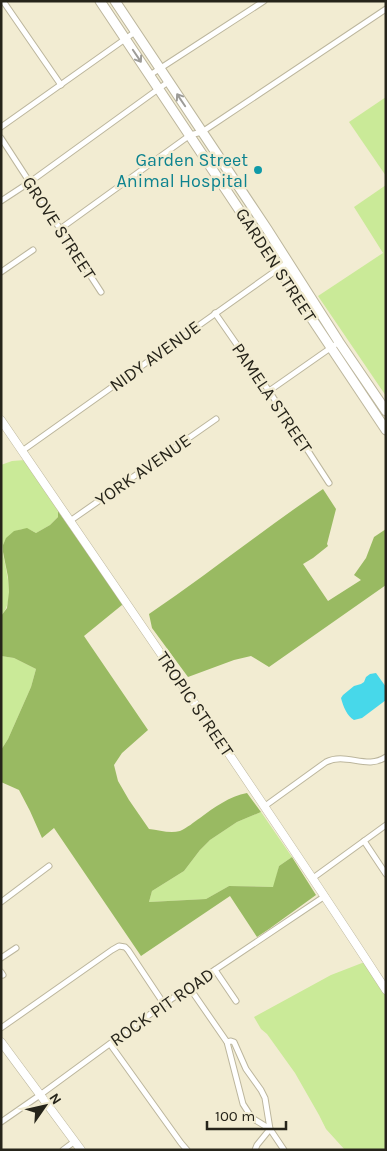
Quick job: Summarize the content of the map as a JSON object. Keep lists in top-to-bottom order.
{
  "streets": {
    "main road": ["GARDEN STREET"],
    "street": [
      "GROVE STREET",
      "NIDY AVENUE",
      "PAMELA STREET",
      "YORK AVENUE",
      "TROPIC STREET",
      "ROCK PIT ROAD"
    ]
  },
  "crossings": [
    ["GARDEN STREET", "NIDY AVENUE"],
    ["NIDY AVENUE", "PAMELA STREET"],
    ["NIDY AVENUE", "TROPIC STREET"],
    ["YORK AVENUE", "TROPIC STREET"],
    ["TROPIC STREET", "ROCK PIT ROAD"]
  ],
  "places": ["Garden Street Animal Hospital"],
  "scale_bar": "100 m",
  "north": "top right"
}
